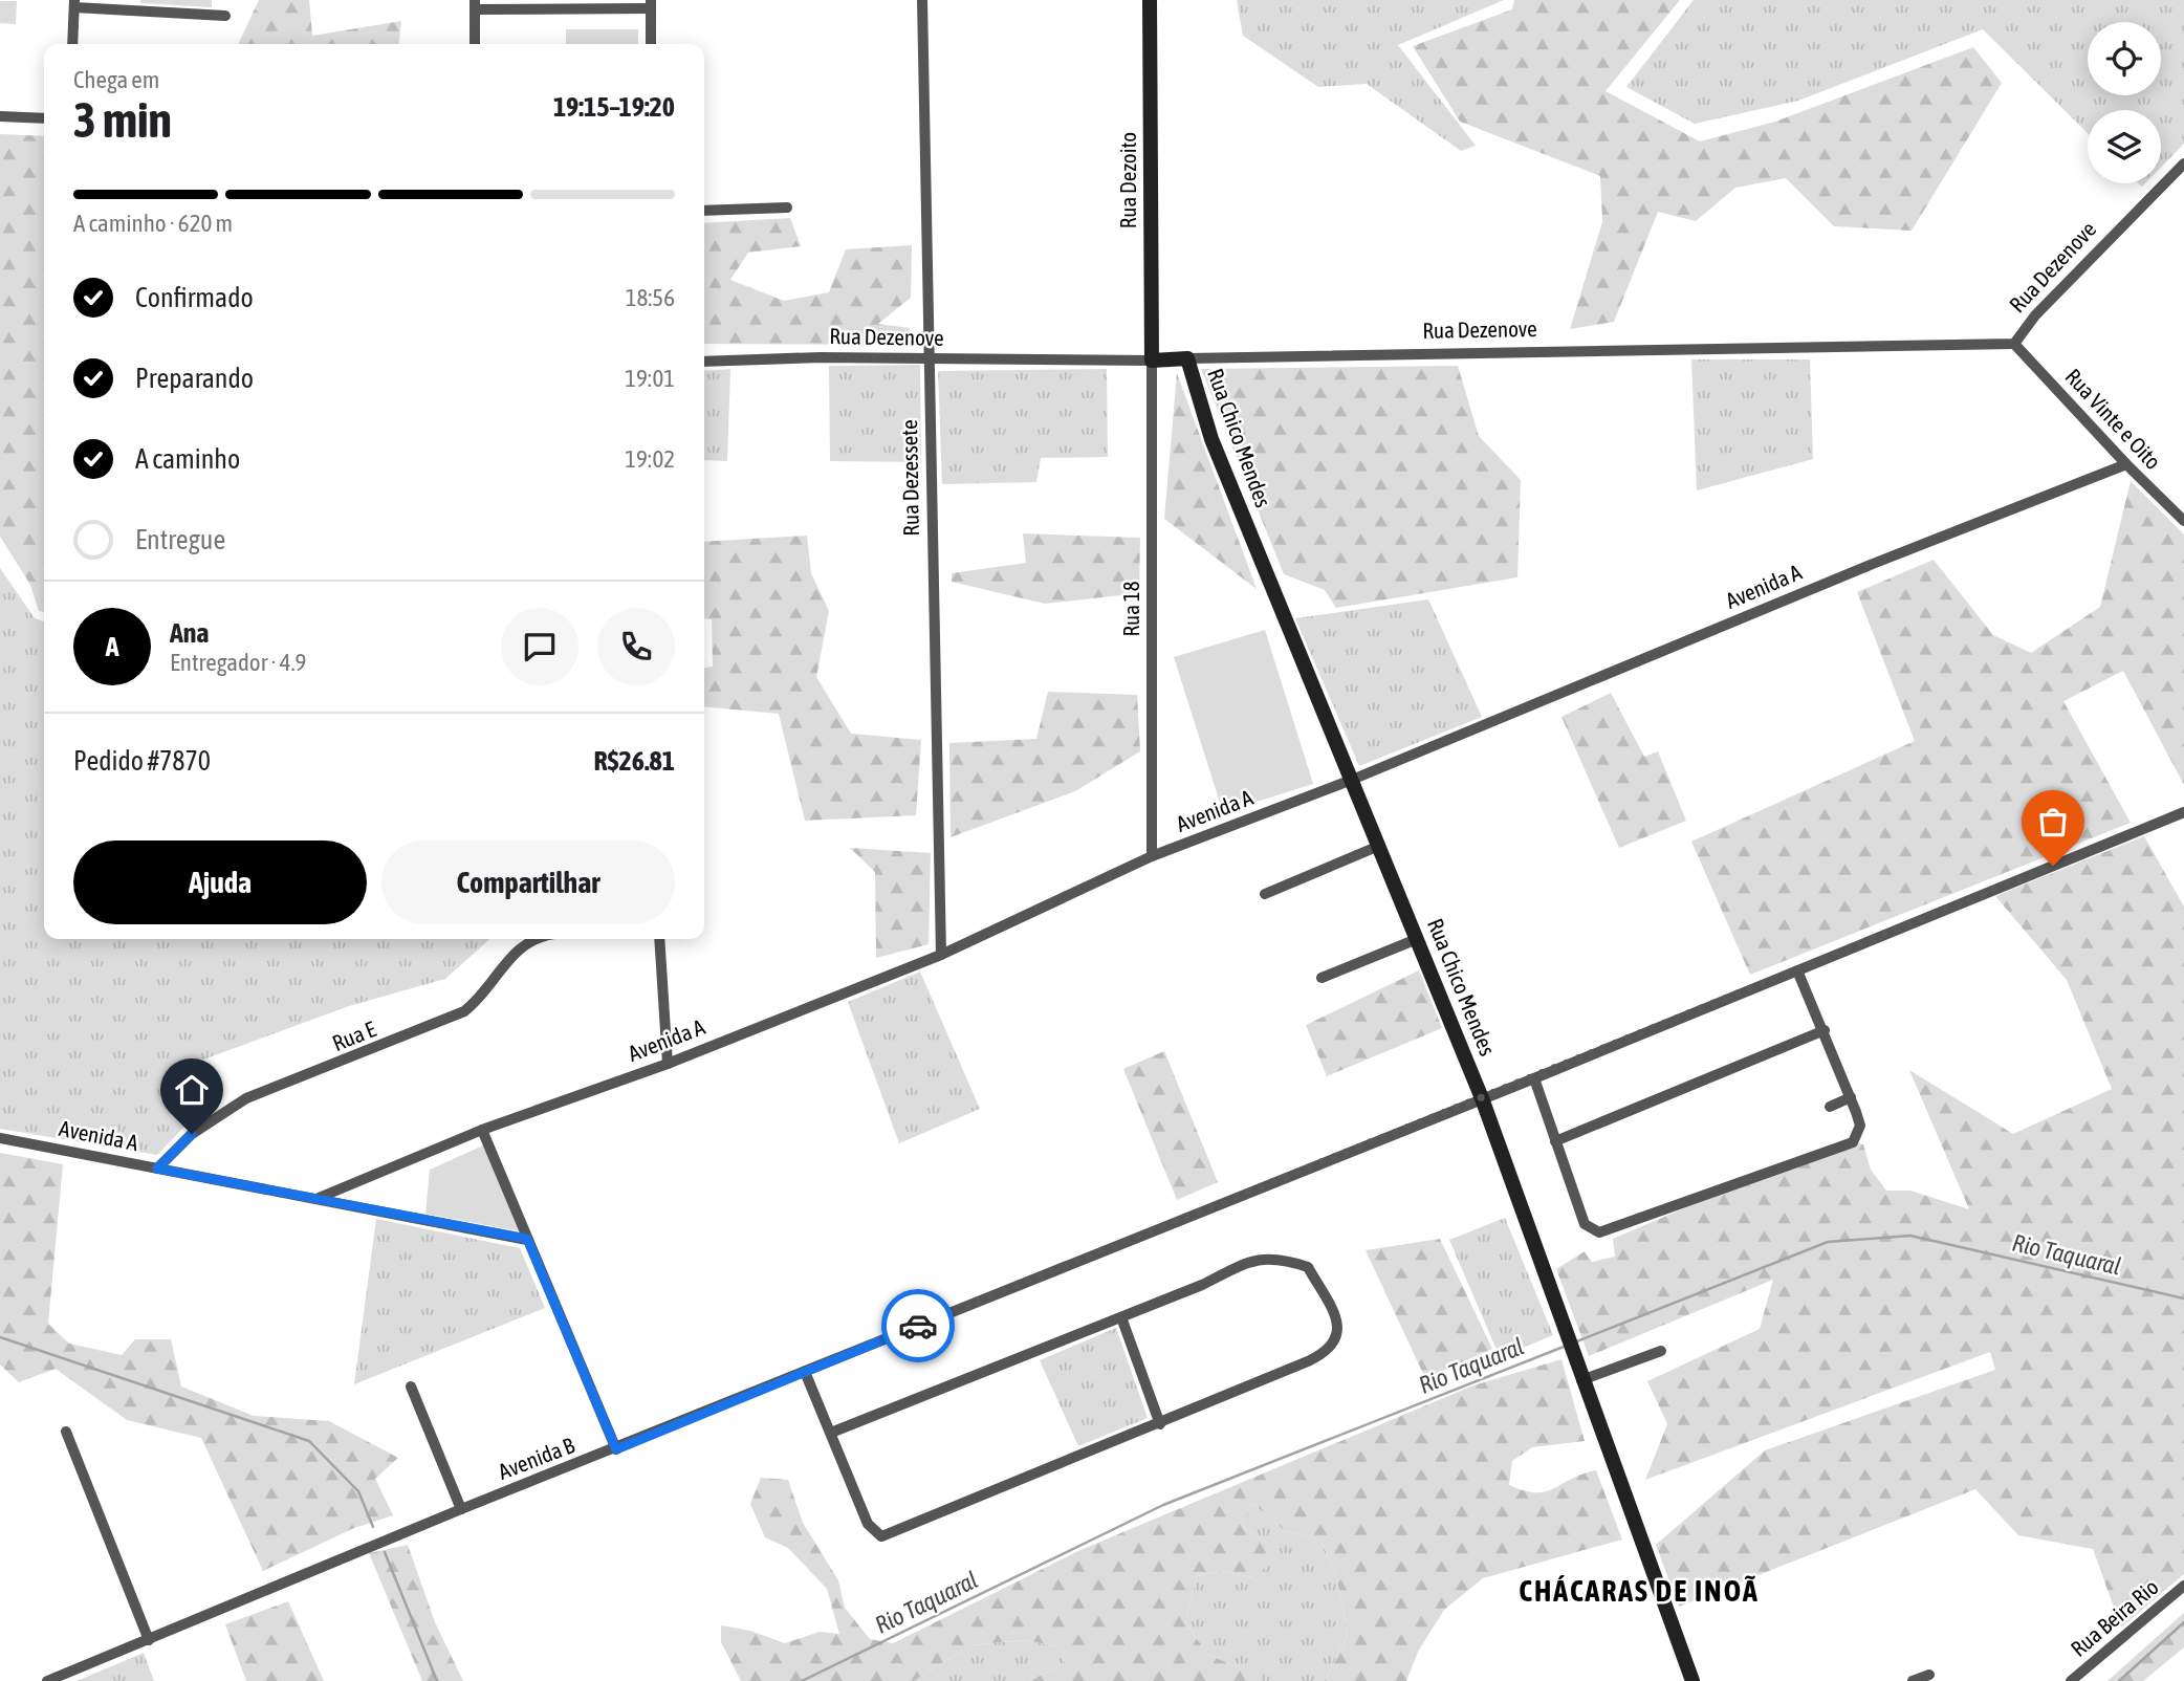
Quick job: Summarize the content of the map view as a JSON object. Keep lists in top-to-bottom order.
{
  "streets": {
    "main road": ["Rua Dezoito", "Rua Dezenove", "Rua Chico Mendes"],
    "street": [
      "Rua Vinte e Oito",
      "Rua Dezessete",
      "Avenida A",
      "Rua 18",
      "Rua E",
      "Avenida B",
      "Rua Beira Rio"
    ]
  },
  "crossings": [
    ["Rua Dezoito", "Rua Dezenove"],
    ["Rua Dezoito", "Rua 18"],
    ["Rua Dezenove", "Rua Vinte e Oito"],
    ["Rua Dezenove", "Rua Chico Mendes"],
    ["Rua Dezenove", "Rua Dezessete"],
    ["Rua Dezenove", "Rua 18"],
    ["Rua Vinte e Oito", "Avenida A"],
    ["Rua Chico Mendes", "Avenida A"],
    ["Rua Chico Mendes", "Avenida B"],
    ["Rua Dezessete", "Avenida A"],
    ["Avenida A", "Rua 18"],
    ["Avenida A", "Rua E"]
  ],
  "districts": ["CHÁCARAS DE INOÃ"],
  "water": ["Rio Taquaral"],
  "page": {
    "heading": ["3 min", "Chega em", "19:15–19:20"],
    "panel": [
      "Ana",
      "Entregador · 4.9",
      "Pedido #7870",
      "R$26.81"
    ],
    "bar": "A caminho · 620 m",
    "list": [
      ["Confirmado", "18:56"],
      ["Preparando", "19:01"],
      ["A caminho", "19:02"],
      "Entregue"
    ],
    "round": "A",
    "buttons": ["Ajuda", "Compartilhar"]
  }
}
